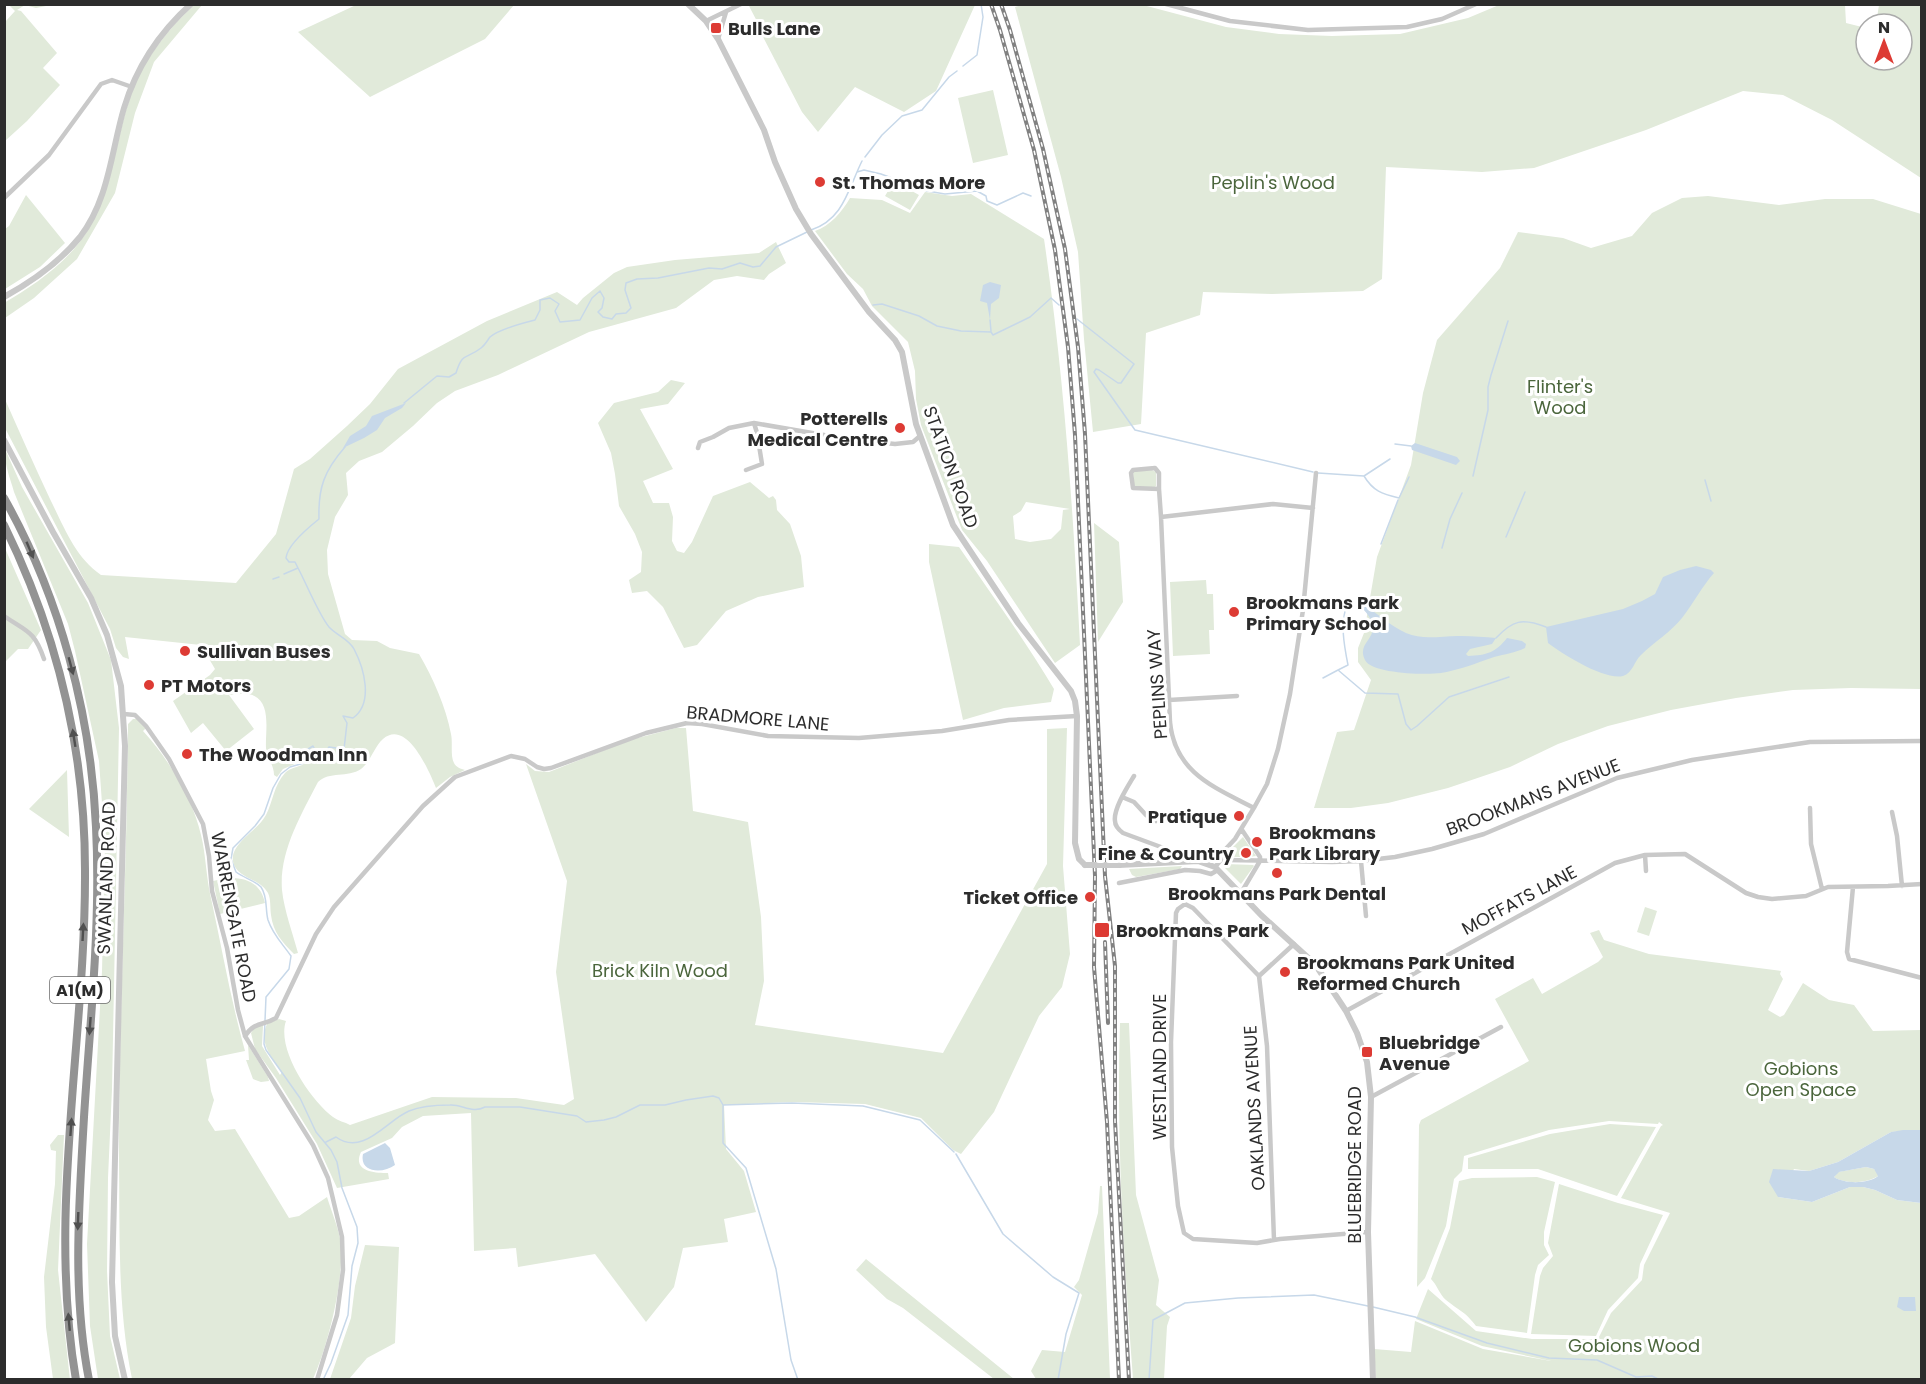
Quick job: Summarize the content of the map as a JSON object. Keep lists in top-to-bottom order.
{
  "streets": {
    "highway": ["A1(M)"],
    "street": [
      "STATION ROAD",
      "PEPLINS WAY",
      "BRADMORE LANE",
      "BROOKMANS AVENUE",
      "SWANLAND ROAD",
      "MOFFATS LANE",
      "WARRENGATE ROAD",
      "WESTLAND DRIVE",
      "OAKLANDS AVENUE",
      "BLUEBRIDGE ROAD"
    ]
  },
  "crossings": [
    ["STATION ROAD", "BRADMORE LANE"],
    ["STATION ROAD", "BLUEBRIDGE ROAD"],
    ["SWANLAND ROAD", "WARRENGATE ROAD"],
    ["MOFFATS LANE", "BLUEBRIDGE ROAD"],
    ["WESTLAND DRIVE", "OAKLANDS AVENUE"]
  ],
  "parks": [
    "Peplin's Wood",
    "Flinter's Wood",
    "Brick Kiln Wood",
    "Gobions Open Space",
    "Gobions Wood"
  ],
  "places": {
    "transit": ["Bulls Lane", "Brookmans Park", "Bluebridge Avenue"],
    "other": [
      "St. Thomas More",
      "Potterells Medical Centre",
      "Brookmans Park Primary School",
      "Sullivan Buses",
      "PT Motors",
      "The Woodman Inn",
      "Pratique",
      "Brookmans Park Library",
      "Fine & Country",
      "Brookmans Park Dental",
      "Ticket Office",
      "Brookmans Park United Reformed Church"
    ]
  },
  "north": "top"
}
